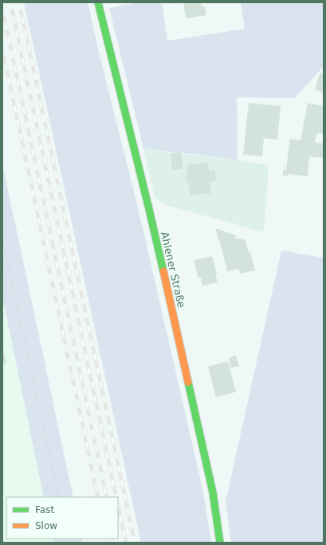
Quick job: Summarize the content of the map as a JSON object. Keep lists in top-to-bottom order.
{
  "streets": {
    "main road": ["Ahlener Straße"]
  },
  "legend": ["Fast", "Slow"]
}
